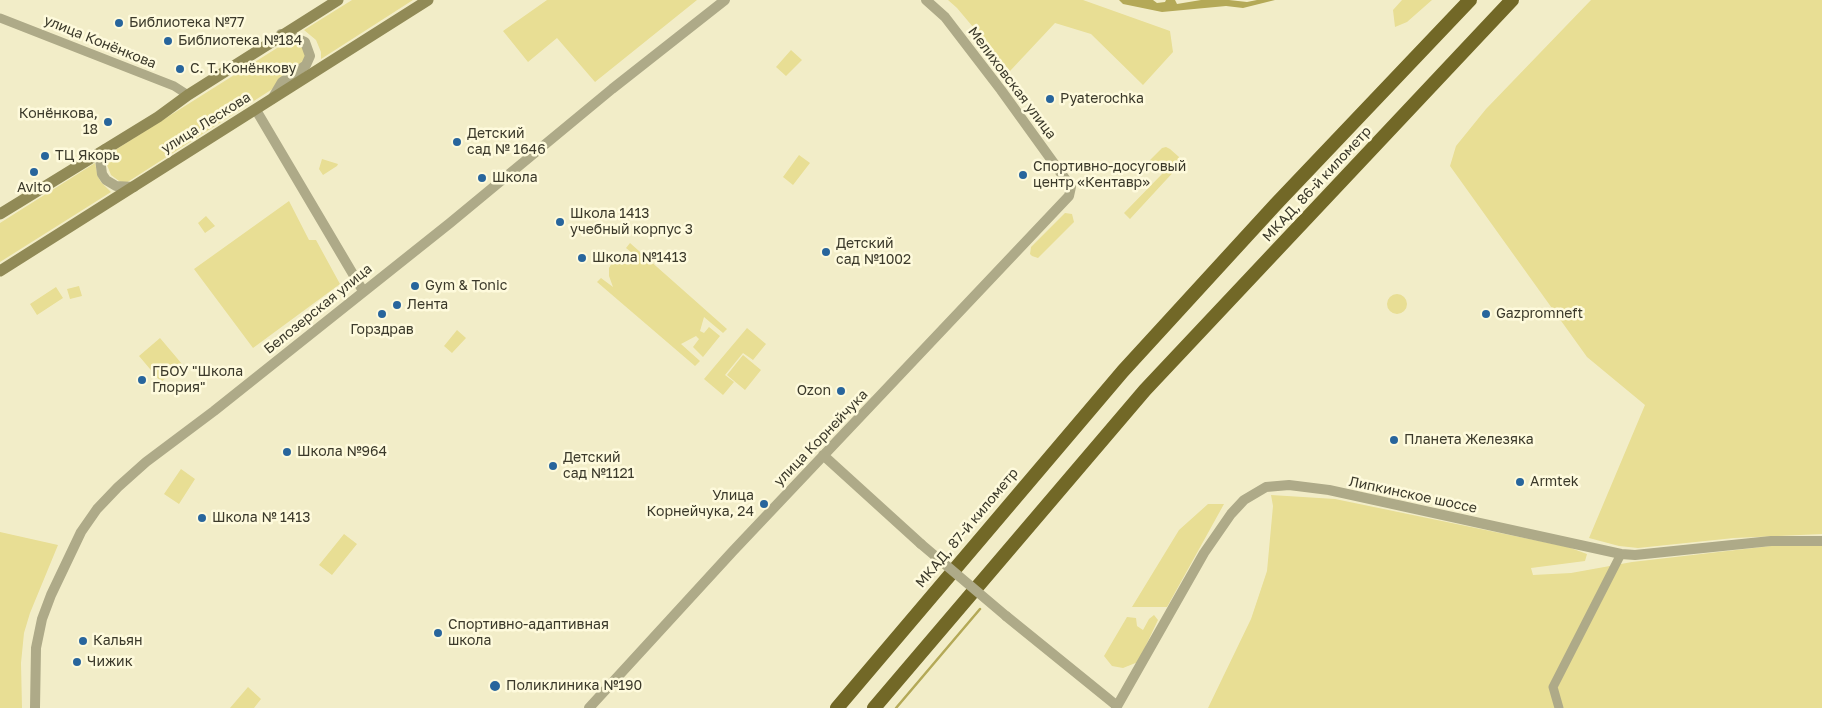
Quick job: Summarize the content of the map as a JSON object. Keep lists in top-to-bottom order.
{
  "streets": {
    "highway": ["МКАД, 86-й километр", "МКАД, 87-й километр"],
    "main road": ["улица Лескова"],
    "street": [
      "улица Конёнкова",
      "Мелиховская улица",
      "Белозерская улица",
      "улица Корнейчука",
      "Липкинское шоссе"
    ]
  },
  "crossings": [
    ["Мелиховская улица", "улица Корнейчука"],
    ["МКАД, 86-й километр", "МКАД, 87-й километр"]
  ],
  "places": [
    "Библиотека №77",
    "Библиотека №184",
    "С. Т. Конёнкову",
    "Pyaterochka",
    "Конёнкова, 18",
    "Детский сад № 1646",
    "ТЦ Якорь",
    "Avito",
    "Спортивно-досуговый центр «Кентавр»",
    "Школа",
    "Школа 1413 учебный корпус 3",
    "Детский сад №1002",
    "Школа №1413",
    "Gym & Tonic",
    "Лента",
    "Горздрав",
    "Gazpromneft",
    "ГБОУ \"Школа Глория\"",
    "Ozon",
    "Планета Железяка",
    "Школа №964",
    "Детский сад №1121",
    "Armtek",
    "Улица Корнейчука, 24",
    "Школа № 1413",
    "Спортивно-адаптивная школа",
    "Кальян",
    "Чижик",
    "Поликлиника №190"
  ]
}
